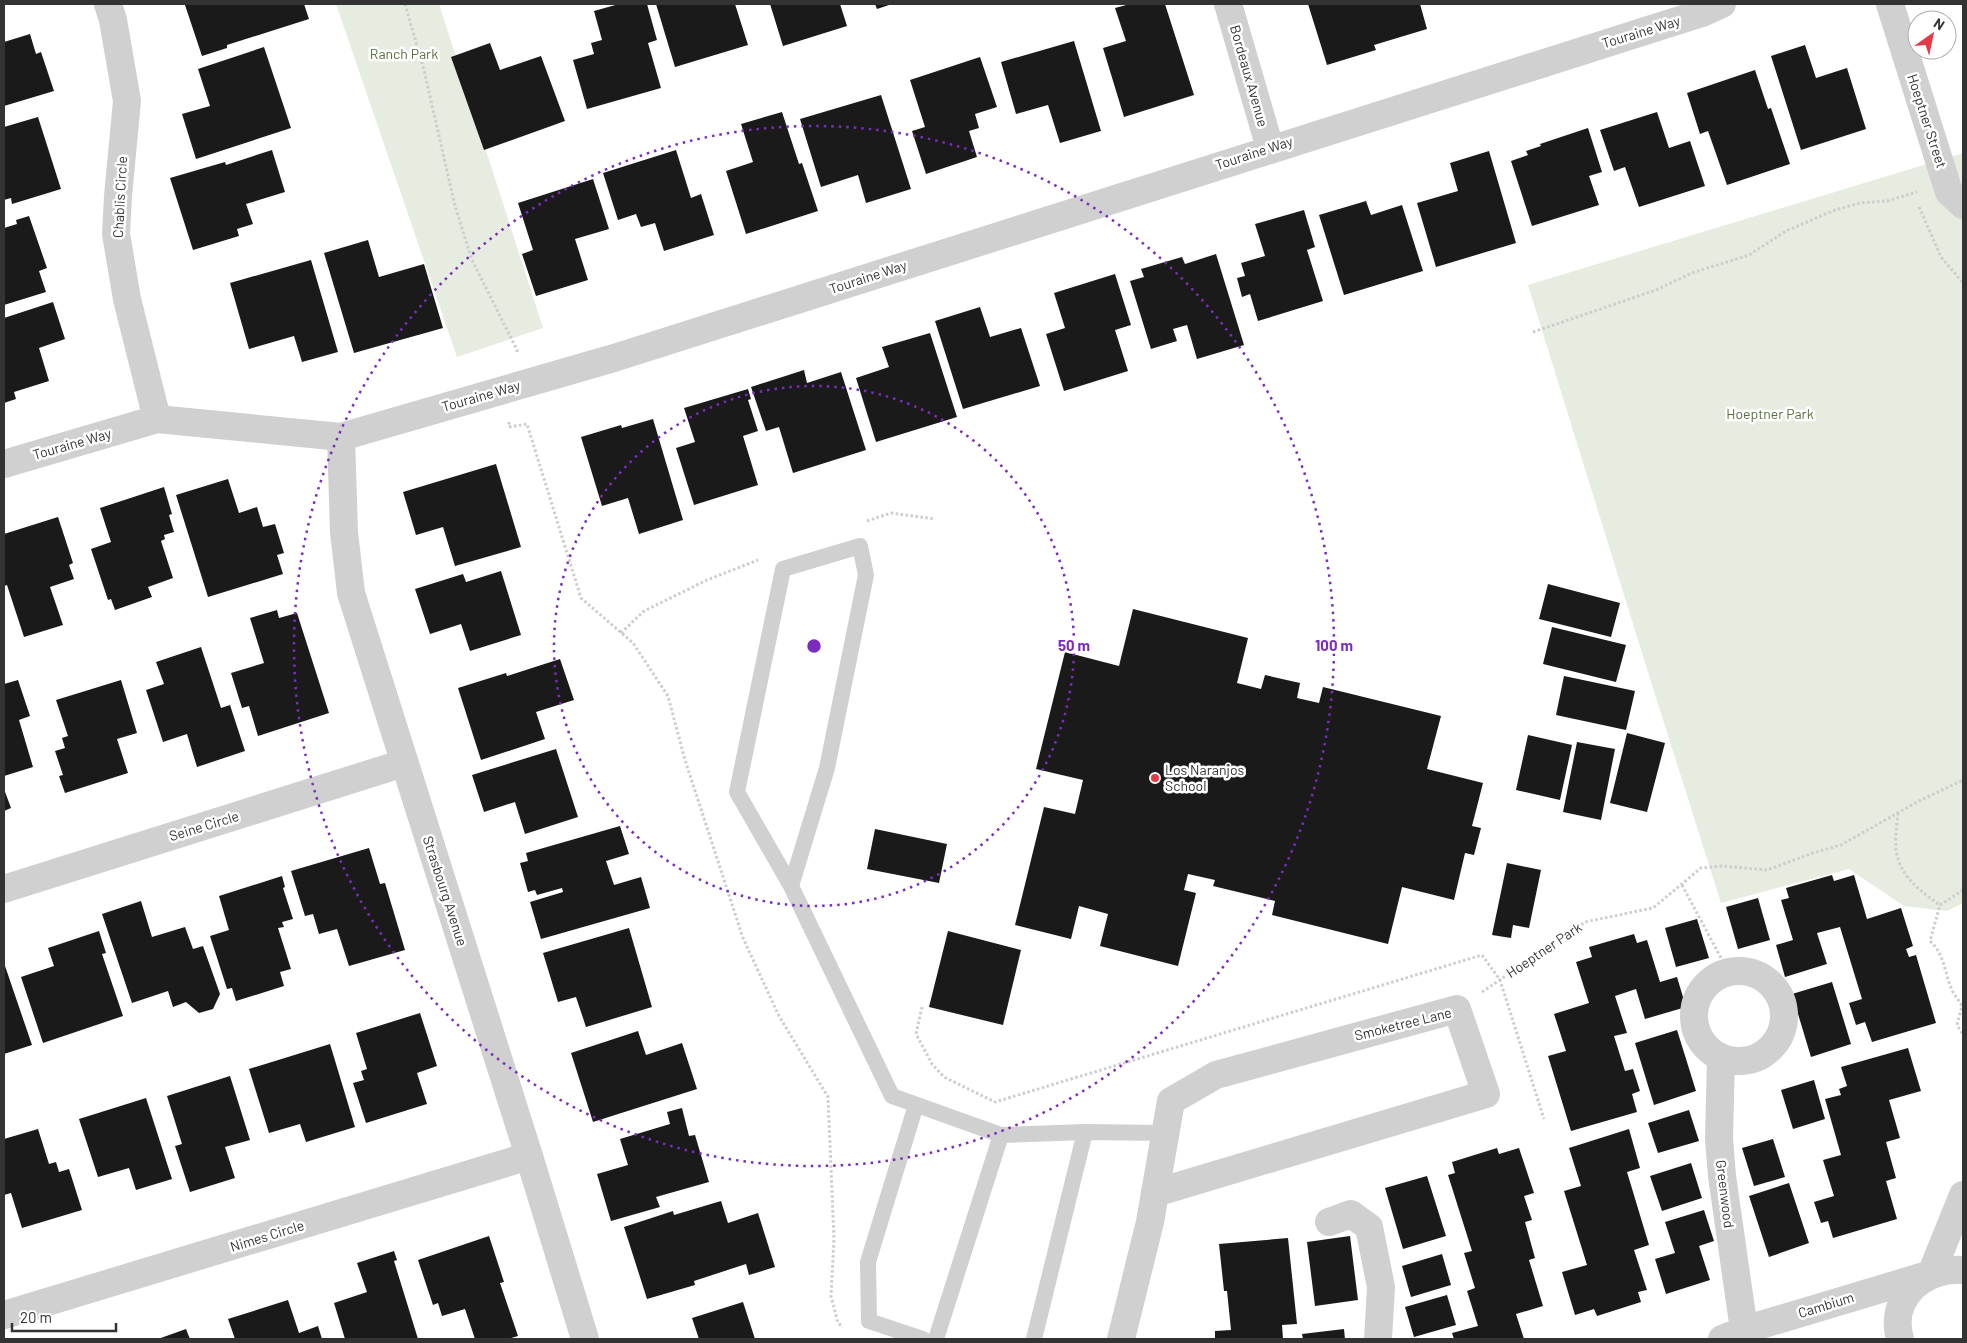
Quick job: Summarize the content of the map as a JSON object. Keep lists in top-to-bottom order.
{
  "streets": {
    "street": [
      "Touraine Way",
      "Bordeaux Avenue",
      "Hoeptner Street",
      "Chablis Circle",
      "Seine Circle",
      "Strasbourg Avenue",
      "Smoketree Lane",
      "Greenwood",
      "Nimes Circle",
      "Cambium"
    ],
    "path": ["Hoeptner Park"]
  },
  "crossings": [
    ["Touraine Way", "Bordeaux Avenue"],
    ["Touraine Way", "Chablis Circle"],
    ["Touraine Way", "Strasbourg Avenue"],
    ["Seine Circle", "Strasbourg Avenue"],
    ["Strasbourg Avenue", "Nimes Circle"],
    ["Hoeptner Park", "Smoketree Lane"],
    ["Greenwood", "Cambium"]
  ],
  "parks": ["Ranch Park", "Hoeptner Park"],
  "places": ["Los Naranjos School"],
  "scale_bar": "20 m",
  "north": "top right",
  "rings": ["50 m", "100 m"]
}
